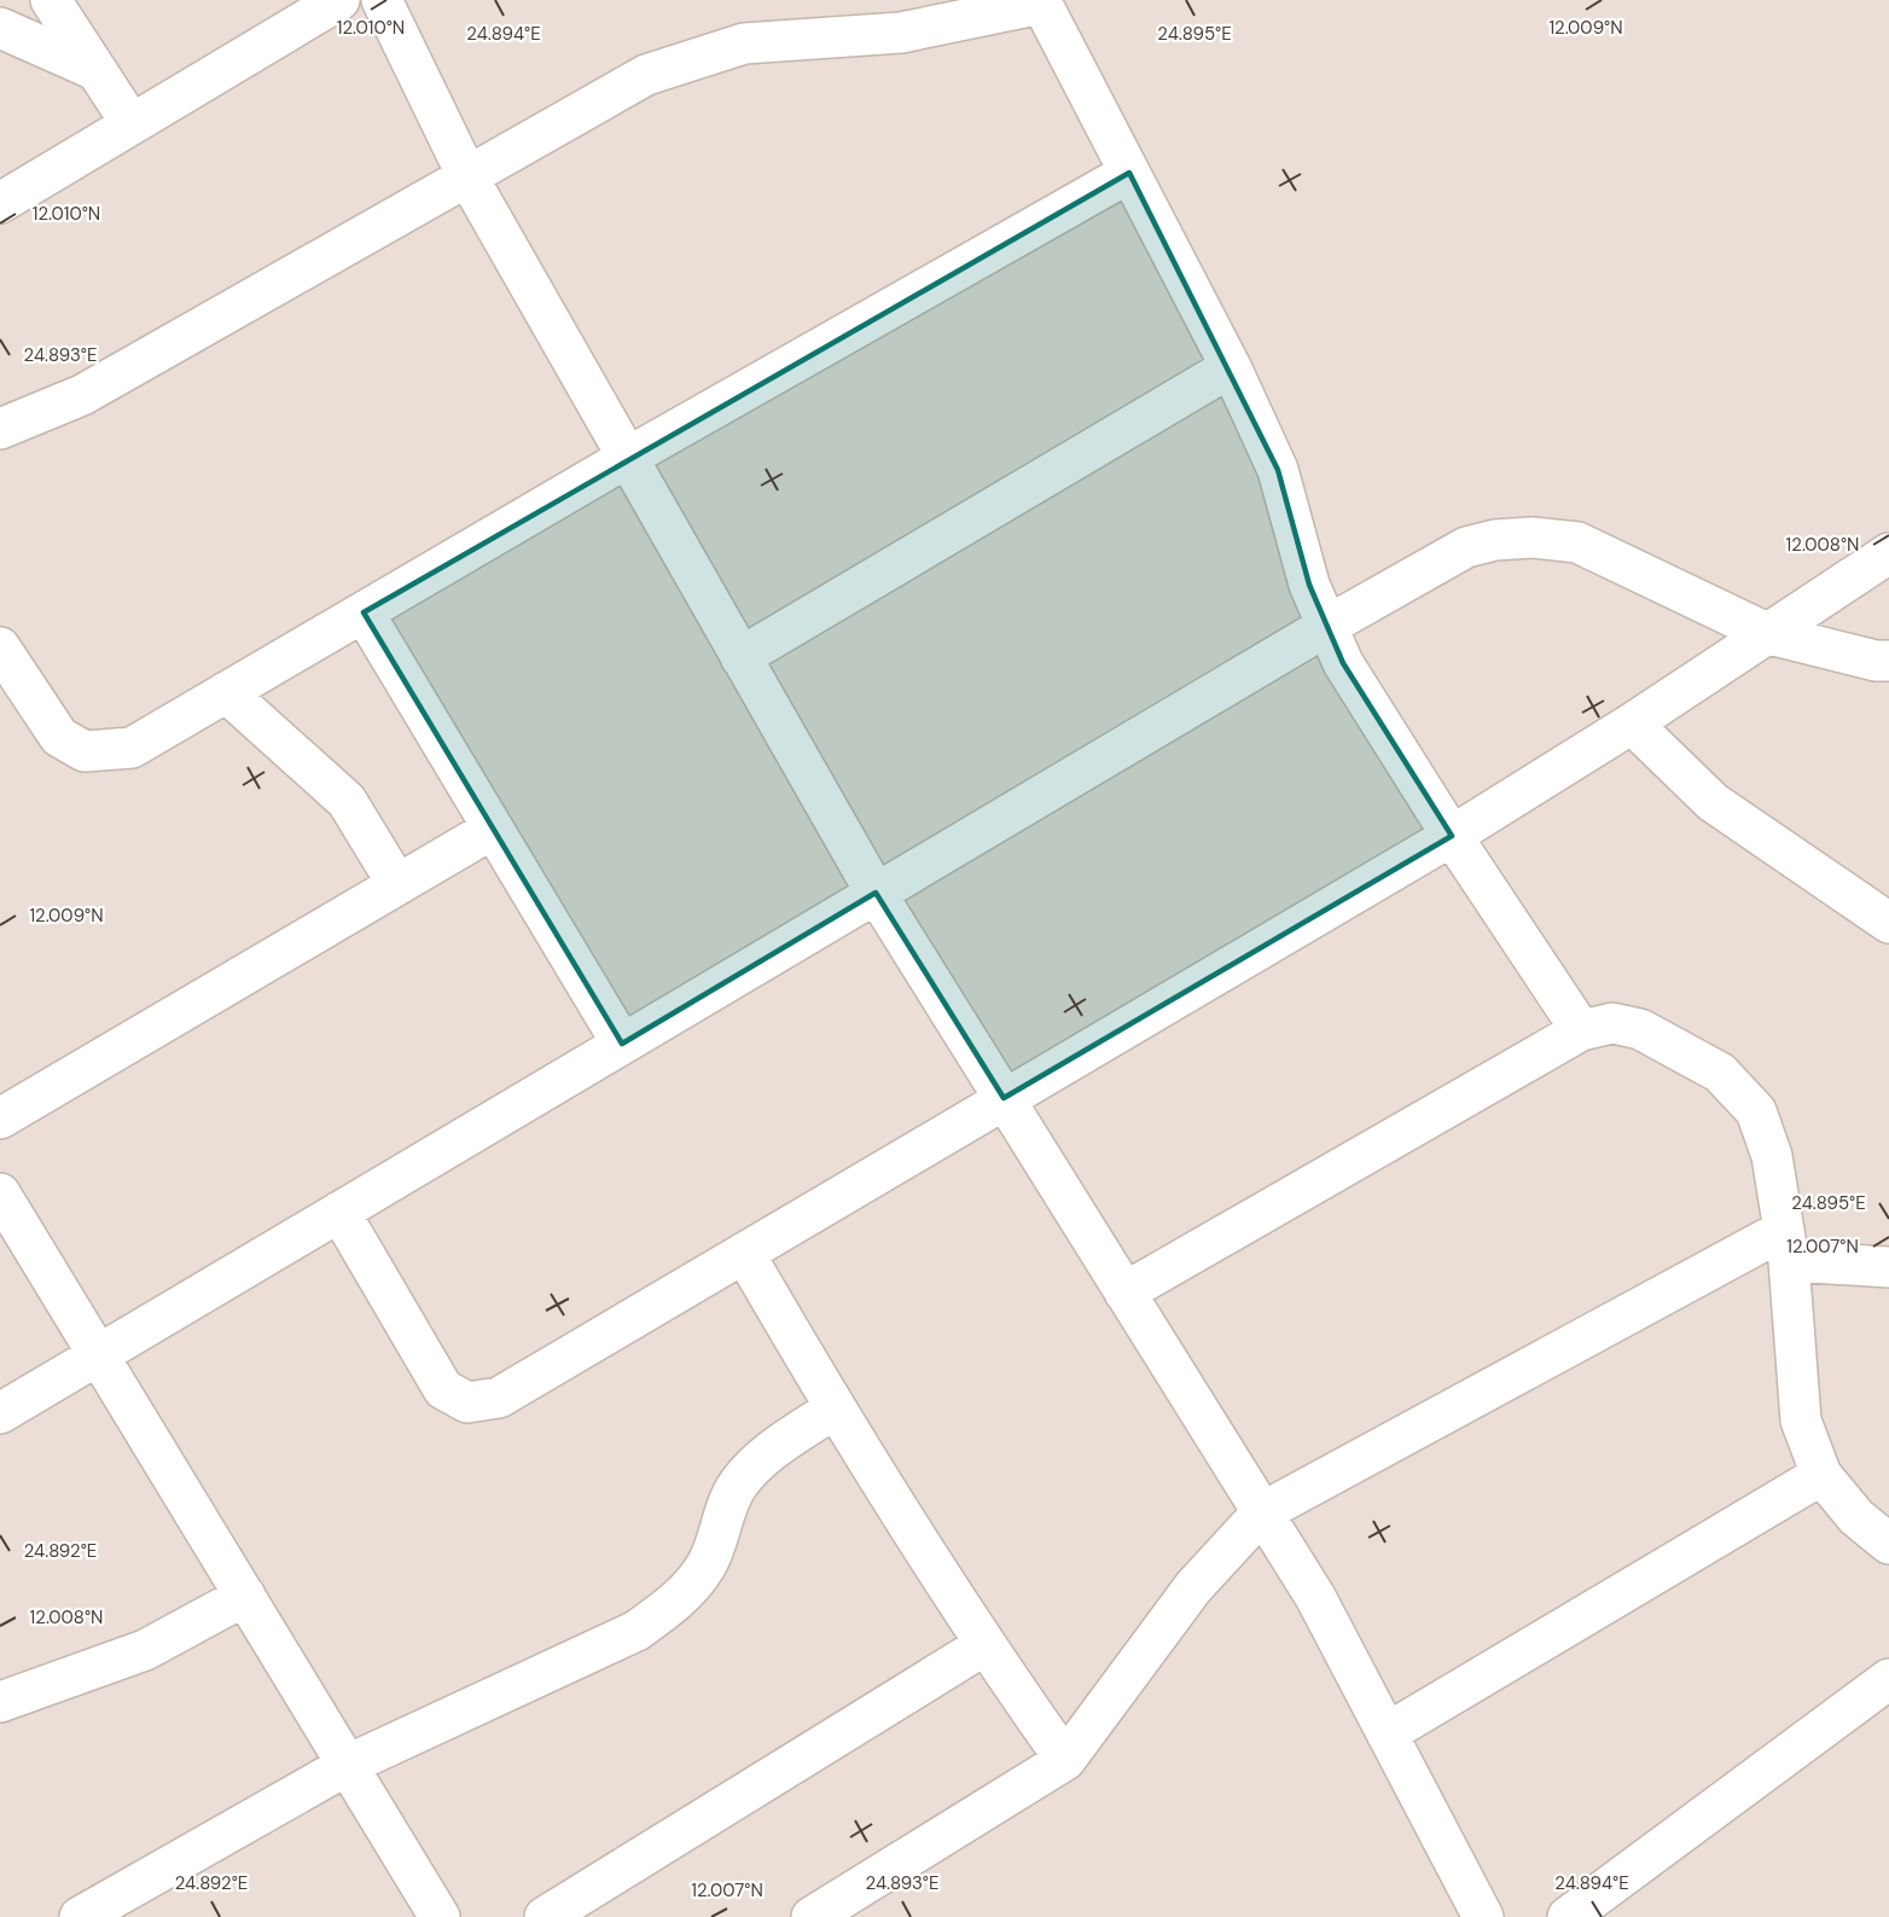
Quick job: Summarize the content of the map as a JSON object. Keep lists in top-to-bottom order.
{
  "coordinates": [
    "12.010°N",
    "12.009°N",
    "24.894°E",
    "24.895°E",
    "24.893°E",
    "12.008°N",
    "12.007°N",
    "24.892°E"
  ]
}
